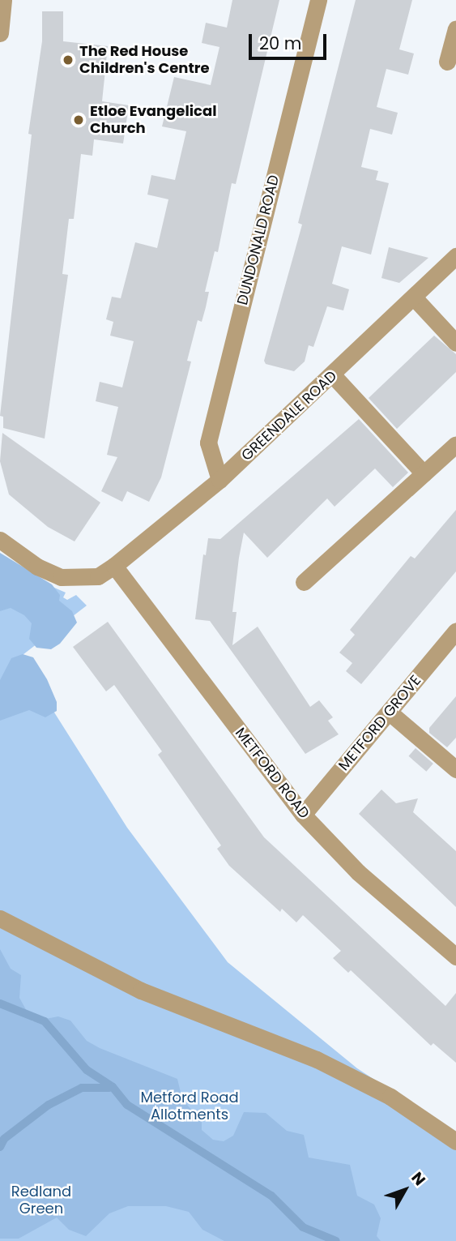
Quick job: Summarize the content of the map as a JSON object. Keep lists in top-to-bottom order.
{
  "streets": {
    "street": [
      "DUNDONALD ROAD",
      "GREENDALE ROAD",
      "METFORD GROVE",
      "METFORD ROAD"
    ]
  },
  "crossings": [
    ["DUNDONALD ROAD", "GREENDALE ROAD"],
    ["GREENDALE ROAD", "METFORD ROAD"],
    ["METFORD GROVE", "METFORD ROAD"]
  ],
  "parks": ["Metford Road Allotments", "Redland Green"],
  "places": ["The Red House Children's Centre", "Etloe Evangelical Church"],
  "scale_bar": "20 m",
  "north": "top right"
}
